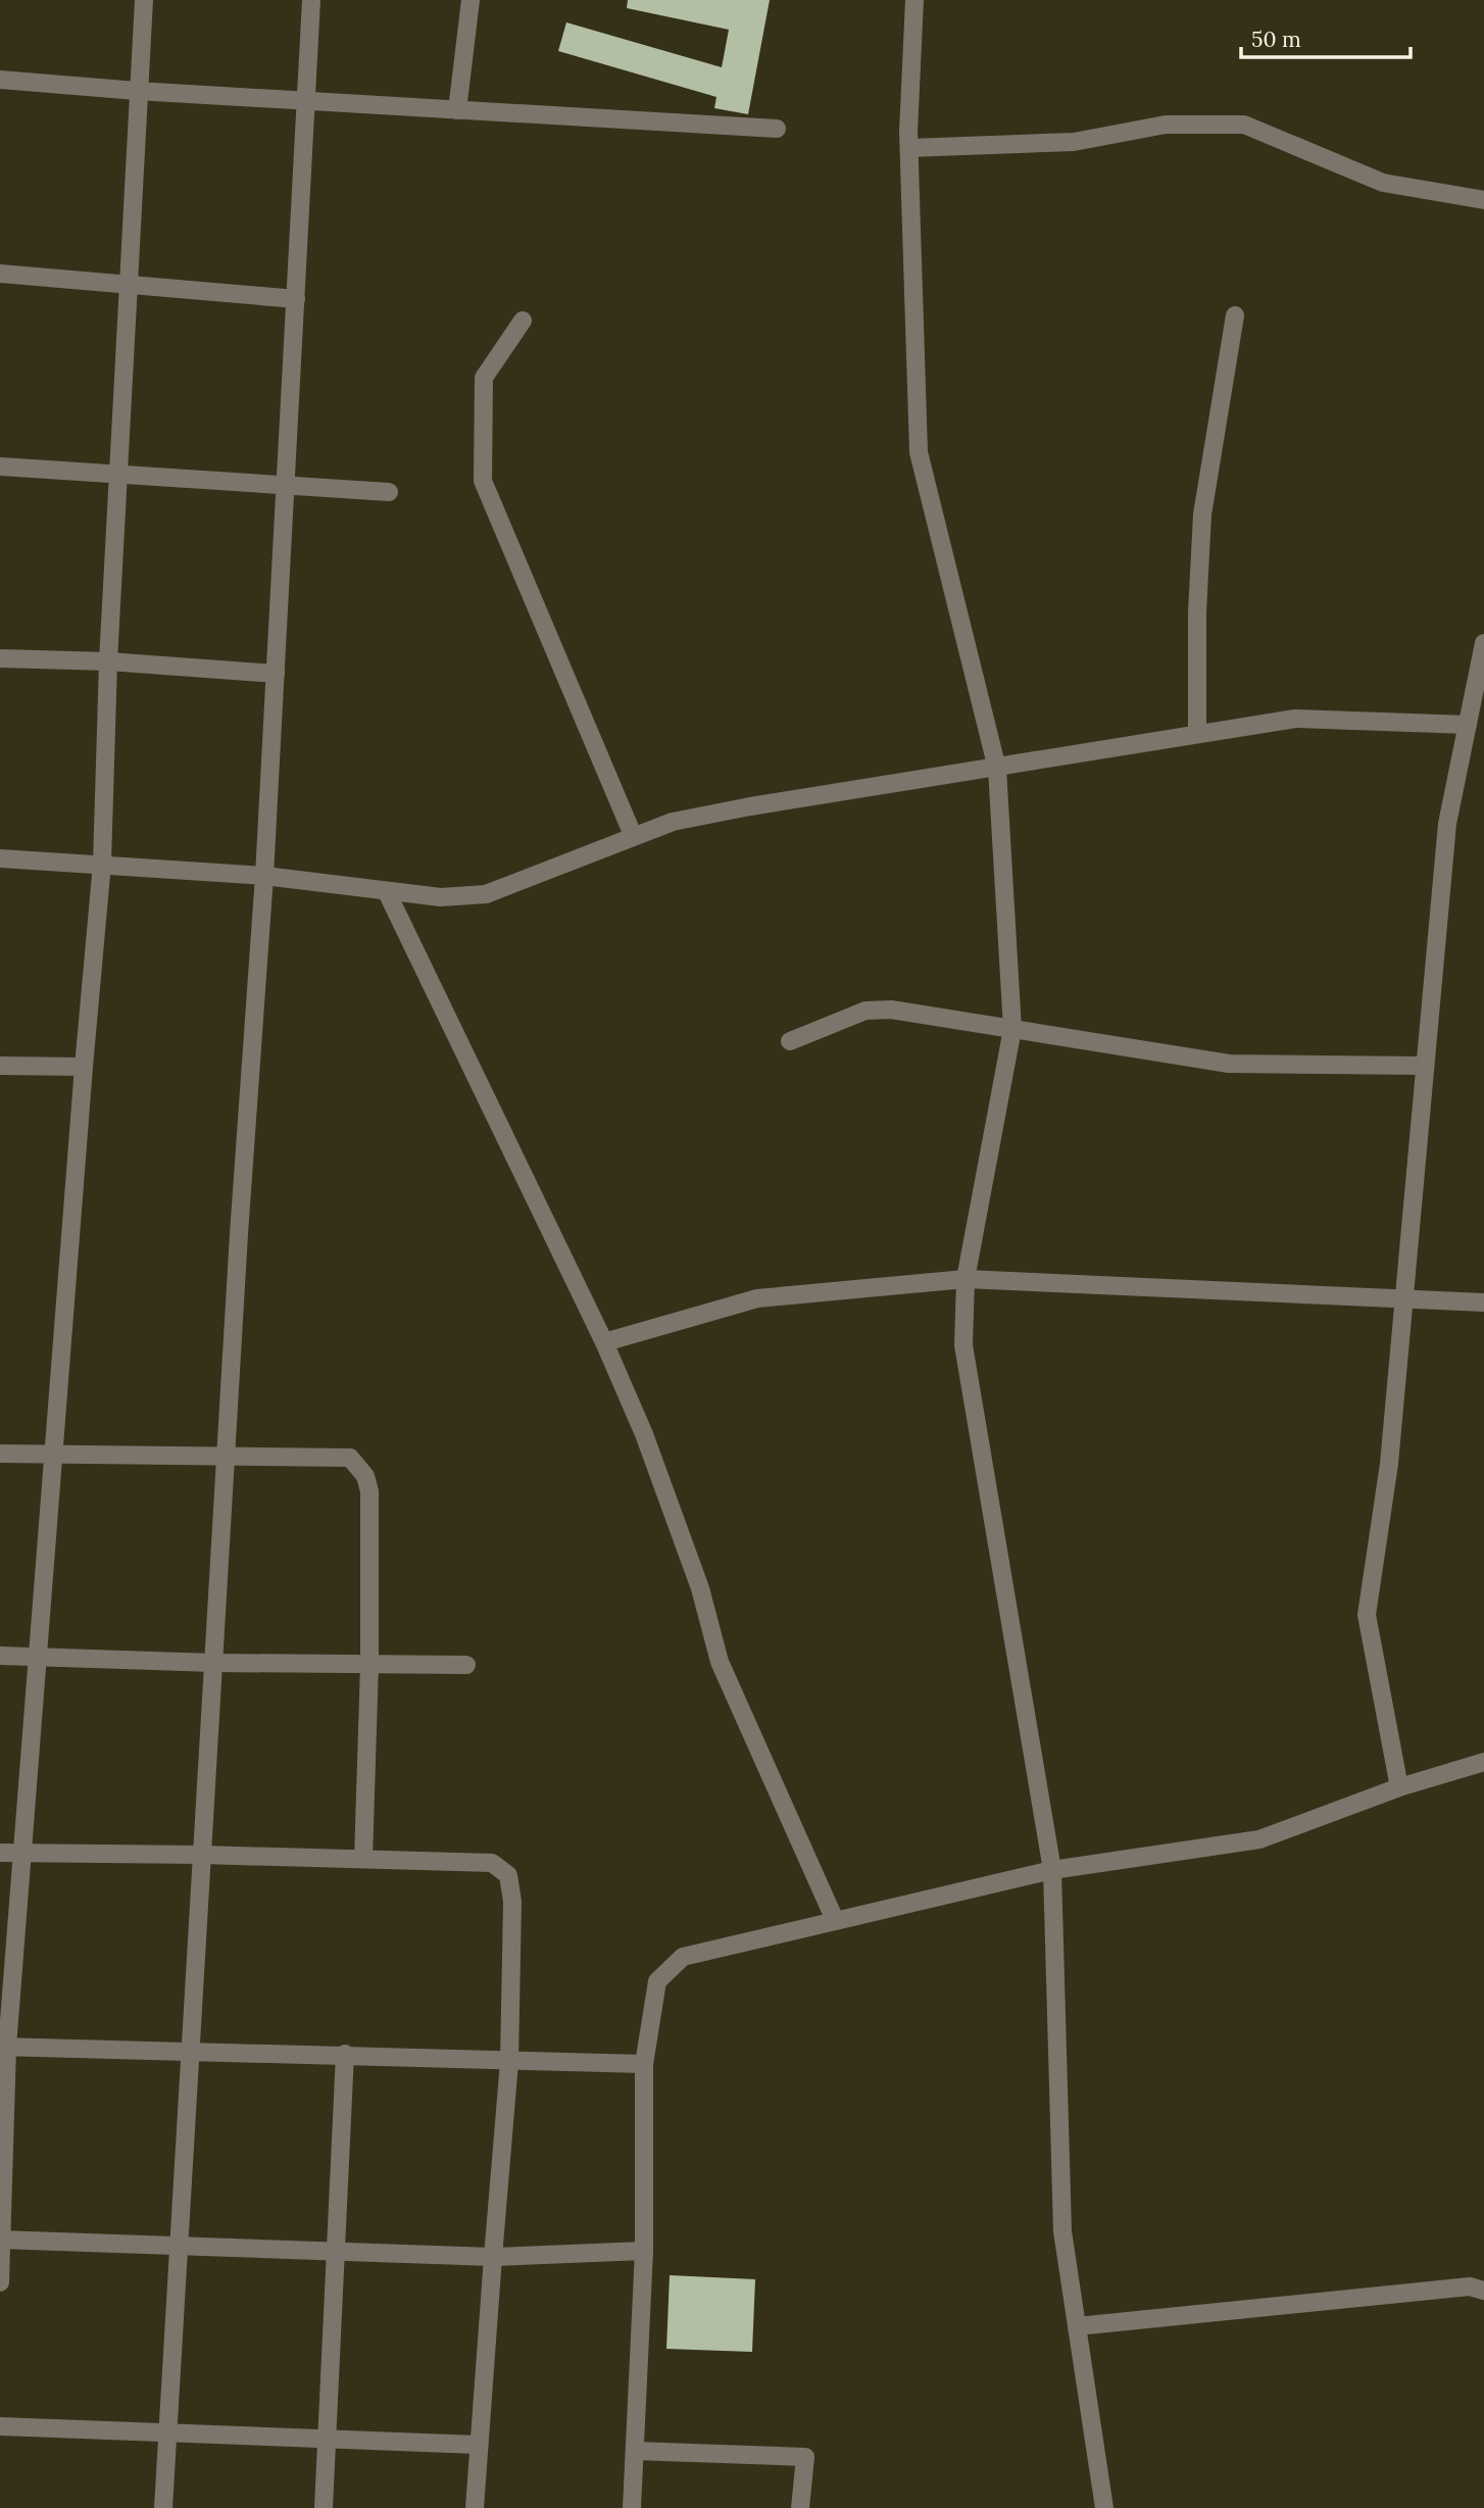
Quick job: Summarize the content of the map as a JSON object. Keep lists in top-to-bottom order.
{
  "scale_bar": "50 m"
}
